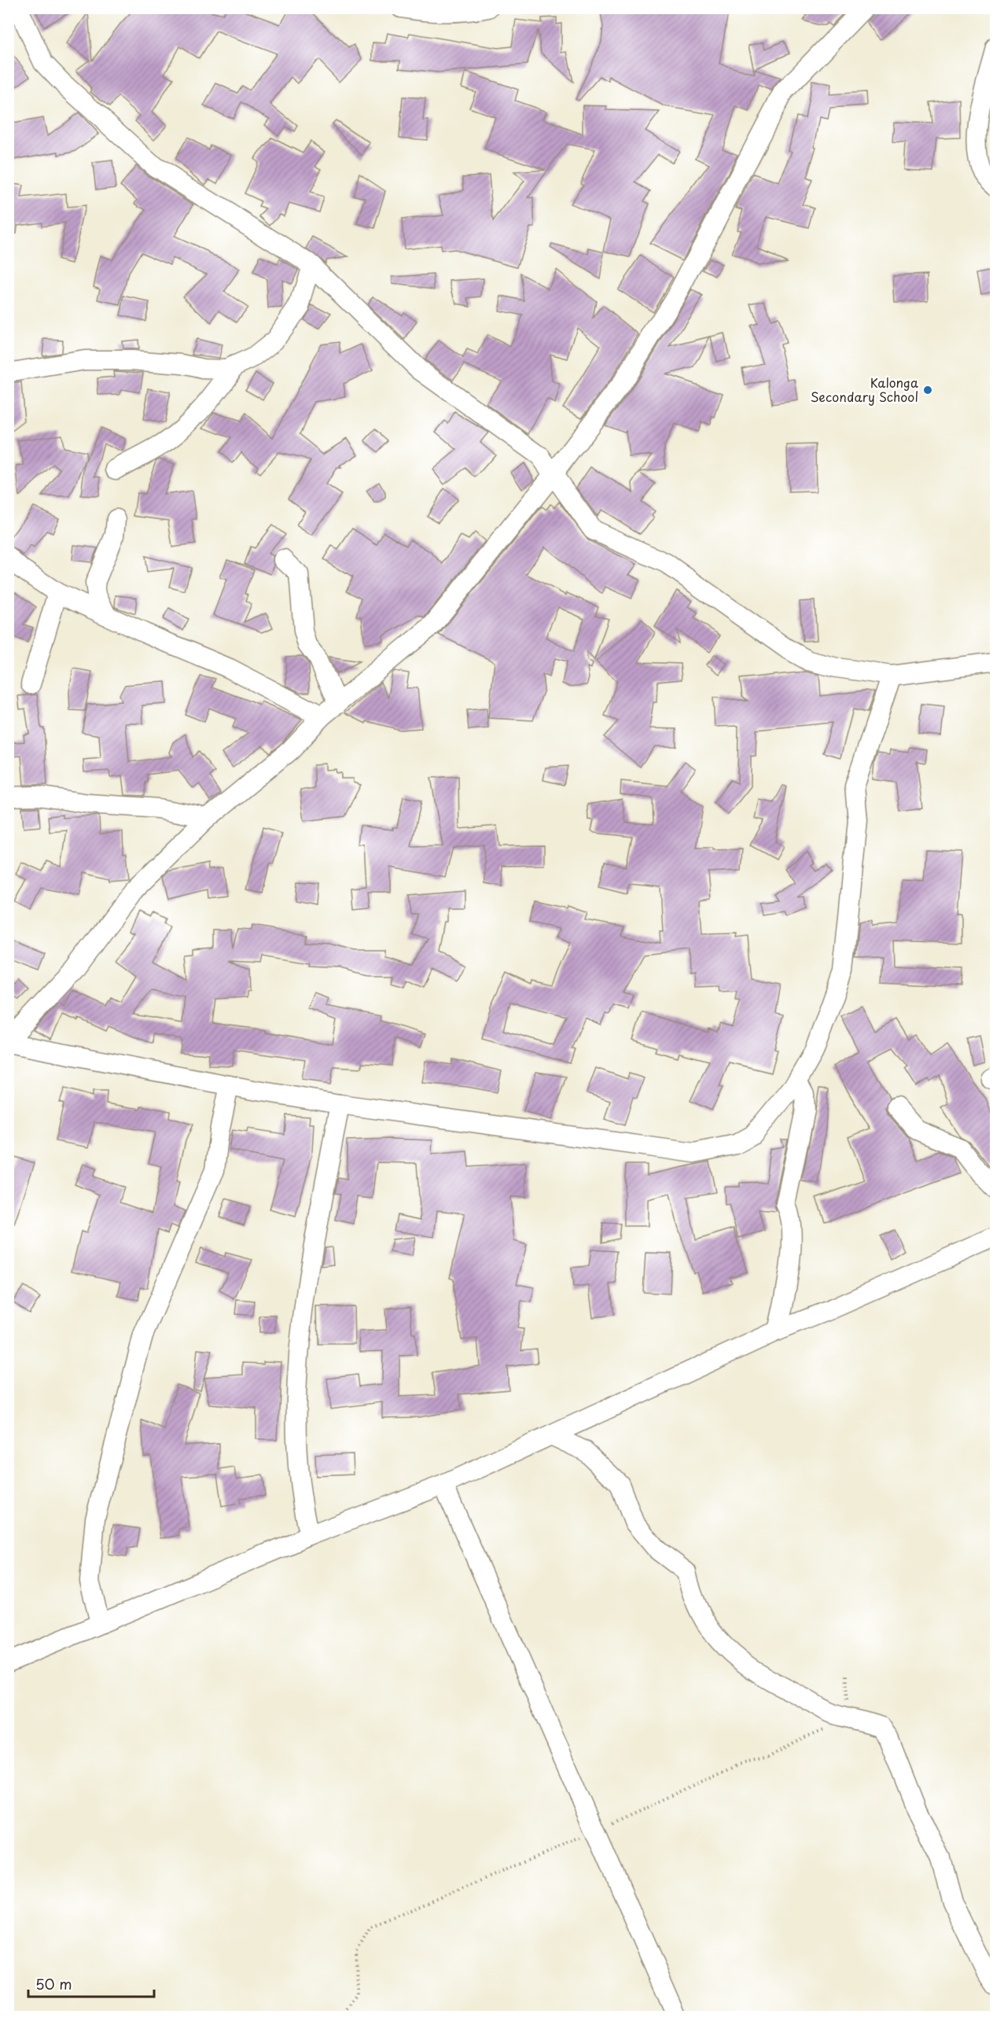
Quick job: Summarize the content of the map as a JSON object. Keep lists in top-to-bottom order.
{
  "places": ["Kalonga Secondary School"],
  "scale_bar": "50 m"
}
